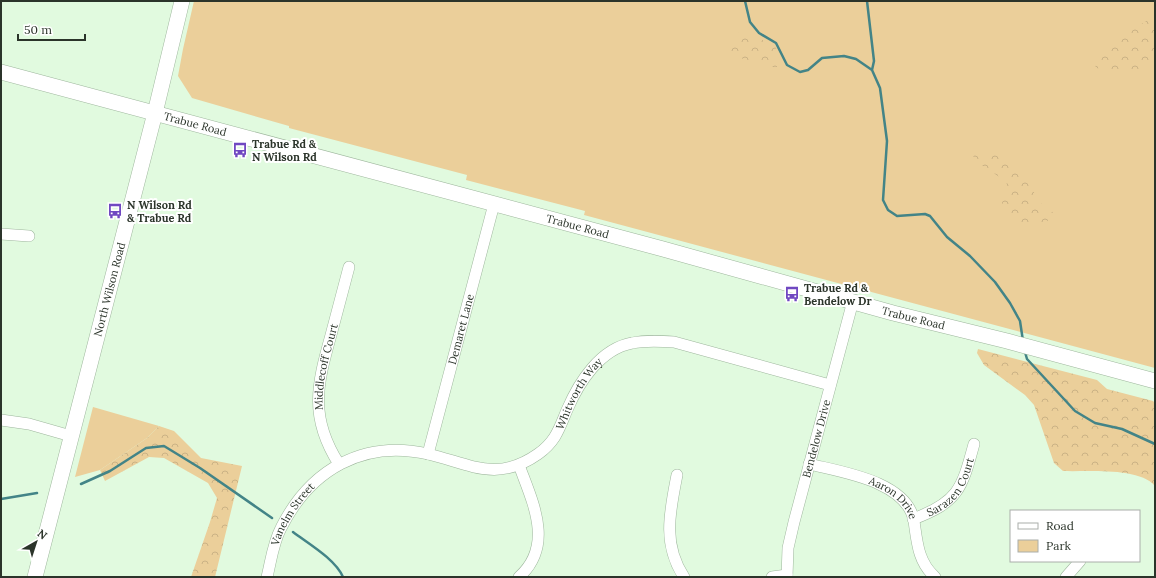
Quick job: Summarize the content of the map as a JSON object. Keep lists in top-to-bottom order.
{
  "streets": {
    "main road": ["Trabue Road", "North Wilson Road"],
    "street": [
      "Demaret Lane",
      "Middlecoff Court",
      "Whitworth Way",
      "Bendelow Drive",
      "Sarazen Court",
      "Aaron Drive",
      "Vanelm Street"
    ]
  },
  "crossings": [
    ["Trabue Road", "North Wilson Road"],
    ["Trabue Road", "Demaret Lane"],
    ["Trabue Road", "Bendelow Drive"],
    ["Demaret Lane", "Whitworth Way"],
    ["Middlecoff Court", "Whitworth Way"],
    ["Middlecoff Court", "Vanelm Street"],
    ["Whitworth Way", "Bendelow Drive"],
    ["Whitworth Way", "Vanelm Street"],
    ["Bendelow Drive", "Aaron Drive"],
    ["Sarazen Court", "Aaron Drive"]
  ],
  "places": {
    "bus stop": ["Trabue Rd & N Wilson Rd", "N Wilson Rd & Trabue Rd", "Trabue Rd & Bendelow Dr"]
  },
  "legend": ["Road", "Park"],
  "scale_bar": "50 m",
  "north": "top right"
}
